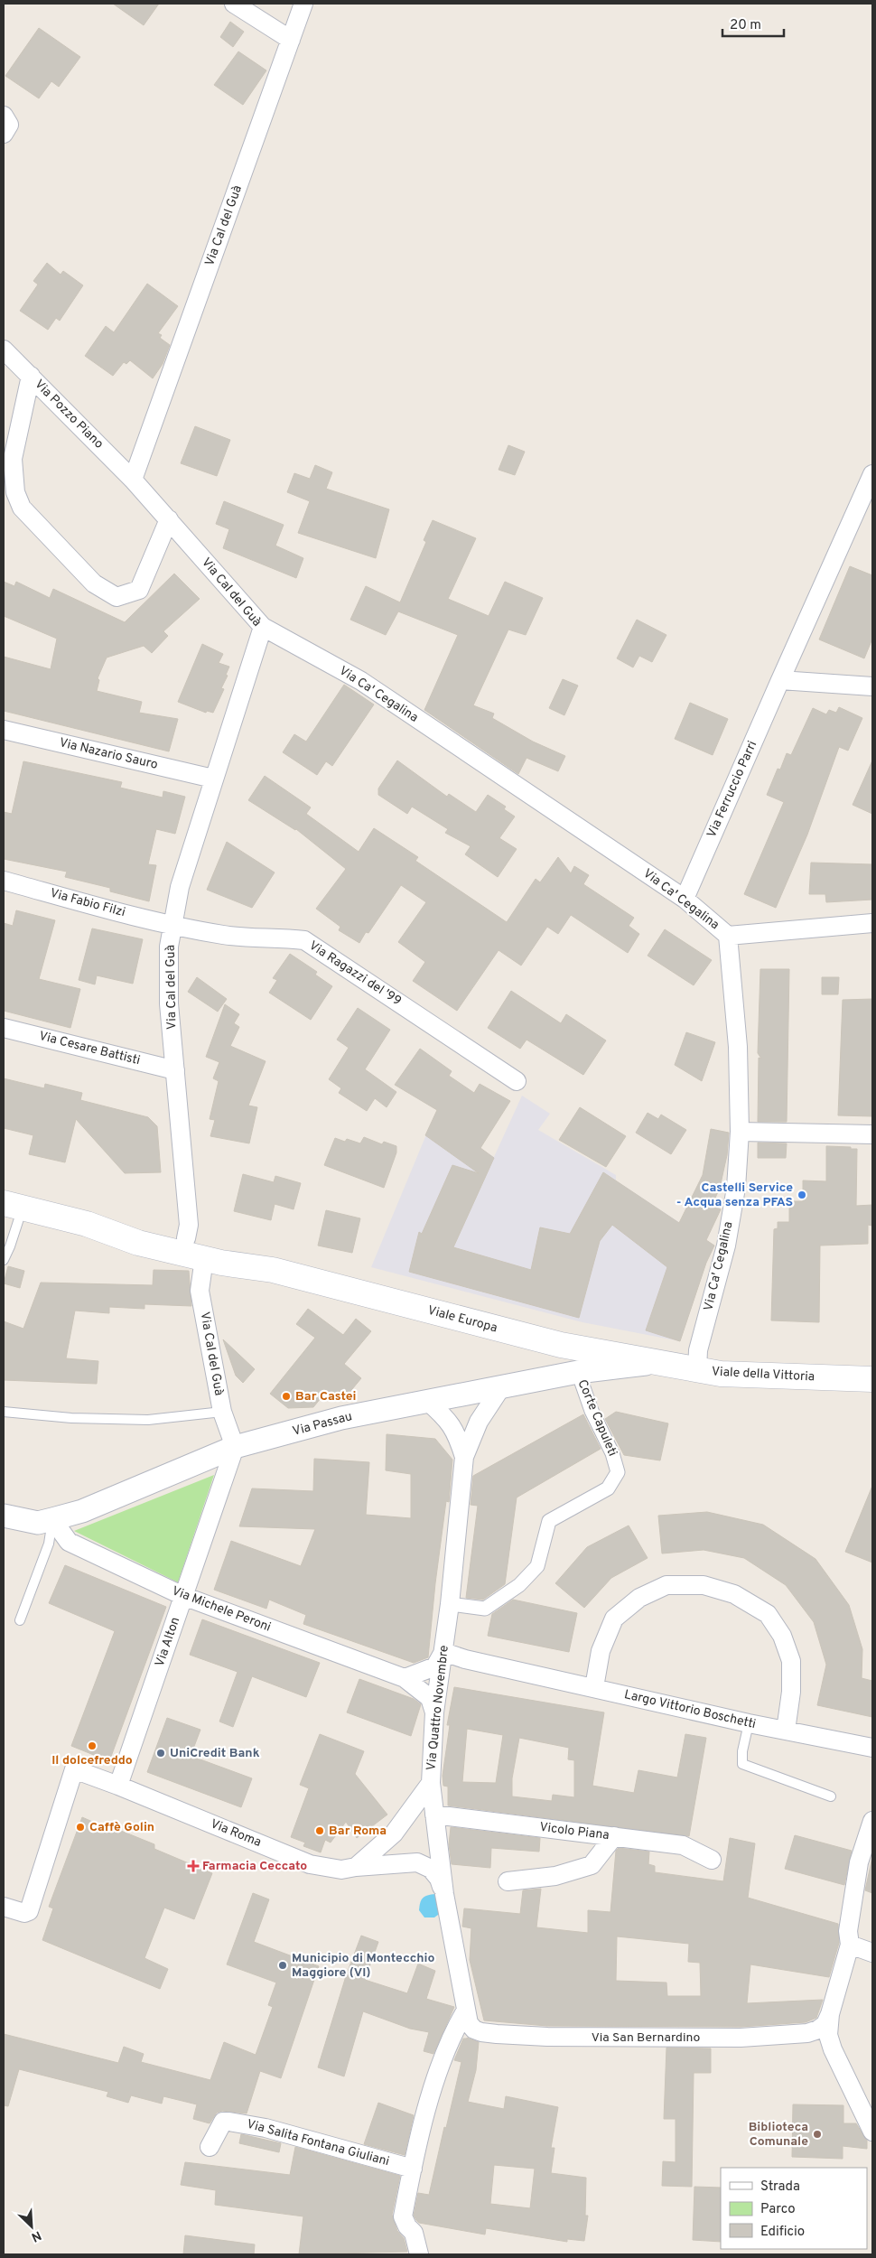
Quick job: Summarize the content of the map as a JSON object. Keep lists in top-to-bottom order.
{
  "streets": {
    "main road": ["Viale Europa", "Viale della Vittoria"],
    "street": [
      "Via Cal del Guà",
      "Via Pozzo Piano",
      "Via Ca' Cegalina",
      "Via Nazario Sauro",
      "Via Ferruccio Parri",
      "Via Fabio Filzi",
      "Via Ragazzi del '99",
      "Via Cesare Battisti",
      "Corte Capuleti",
      "Via Passau",
      "Via Michele Peroni",
      "Via Alton",
      "Via Quattro Novembre",
      "Largo Vittorio Boschetti",
      "Vicolo Piana",
      "Via Roma",
      "Via San Bernardino",
      "Via Salita Fontana Giuliani"
    ]
  },
  "crossings": [
    ["Via Cal del Guà", "Via Pozzo Piano"],
    ["Via Cal del Guà", "Via Ca' Cegalina"],
    ["Via Cal del Guà", "Via Nazario Sauro"],
    ["Via Cal del Guà", "Via Fabio Filzi"],
    ["Via Cal del Guà", "Via Ragazzi del '99"],
    ["Via Cal del Guà", "Via Cesare Battisti"],
    ["Via Cal del Guà", "Viale Europa"],
    ["Via Cal del Guà", "Via Passau"],
    ["Via Cal del Guà", "Via Alton"],
    ["Via Ca' Cegalina", "Via Ferruccio Parri"],
    ["Via Ca' Cegalina", "Viale della Vittoria"],
    ["Via Fabio Filzi", "Via Ragazzi del '99"],
    ["Viale Europa", "Viale della Vittoria"],
    ["Viale Europa", "Via Passau"],
    ["Viale della Vittoria", "Via Passau"],
    ["Corte Capuleti", "Via Passau"],
    ["Corte Capuleti", "Via Quattro Novembre"],
    ["Via Passau", "Via Michele Peroni"],
    ["Via Passau", "Via Alton"],
    ["Via Passau", "Via Quattro Novembre"],
    ["Via Michele Peroni", "Via Alton"],
    ["Via Michele Peroni", "Via Quattro Novembre"],
    ["Via Alton", "Via Roma"],
    ["Via Quattro Novembre", "Largo Vittorio Boschetti"],
    ["Via Quattro Novembre", "Vicolo Piana"],
    ["Via Quattro Novembre", "Via Roma"],
    ["Via Quattro Novembre", "Via San Bernardino"]
  ],
  "places": {
    "other": [
      "Castelli Service - Acqua senza PFAS",
      "Bar Castei",
      "Il dolcefreddo",
      "UniCredit Bank",
      "Caffè Golin",
      "Bar Roma",
      "Municipio di Montecchio Maggiore (VI)",
      "Biblioteca Comunale"
    ],
    "health": ["Farmacia Ceccato"]
  },
  "legend": ["Strada", "Parco", "Edificio"],
  "scale_bar": "20 m",
  "north": "bottom right"
}
